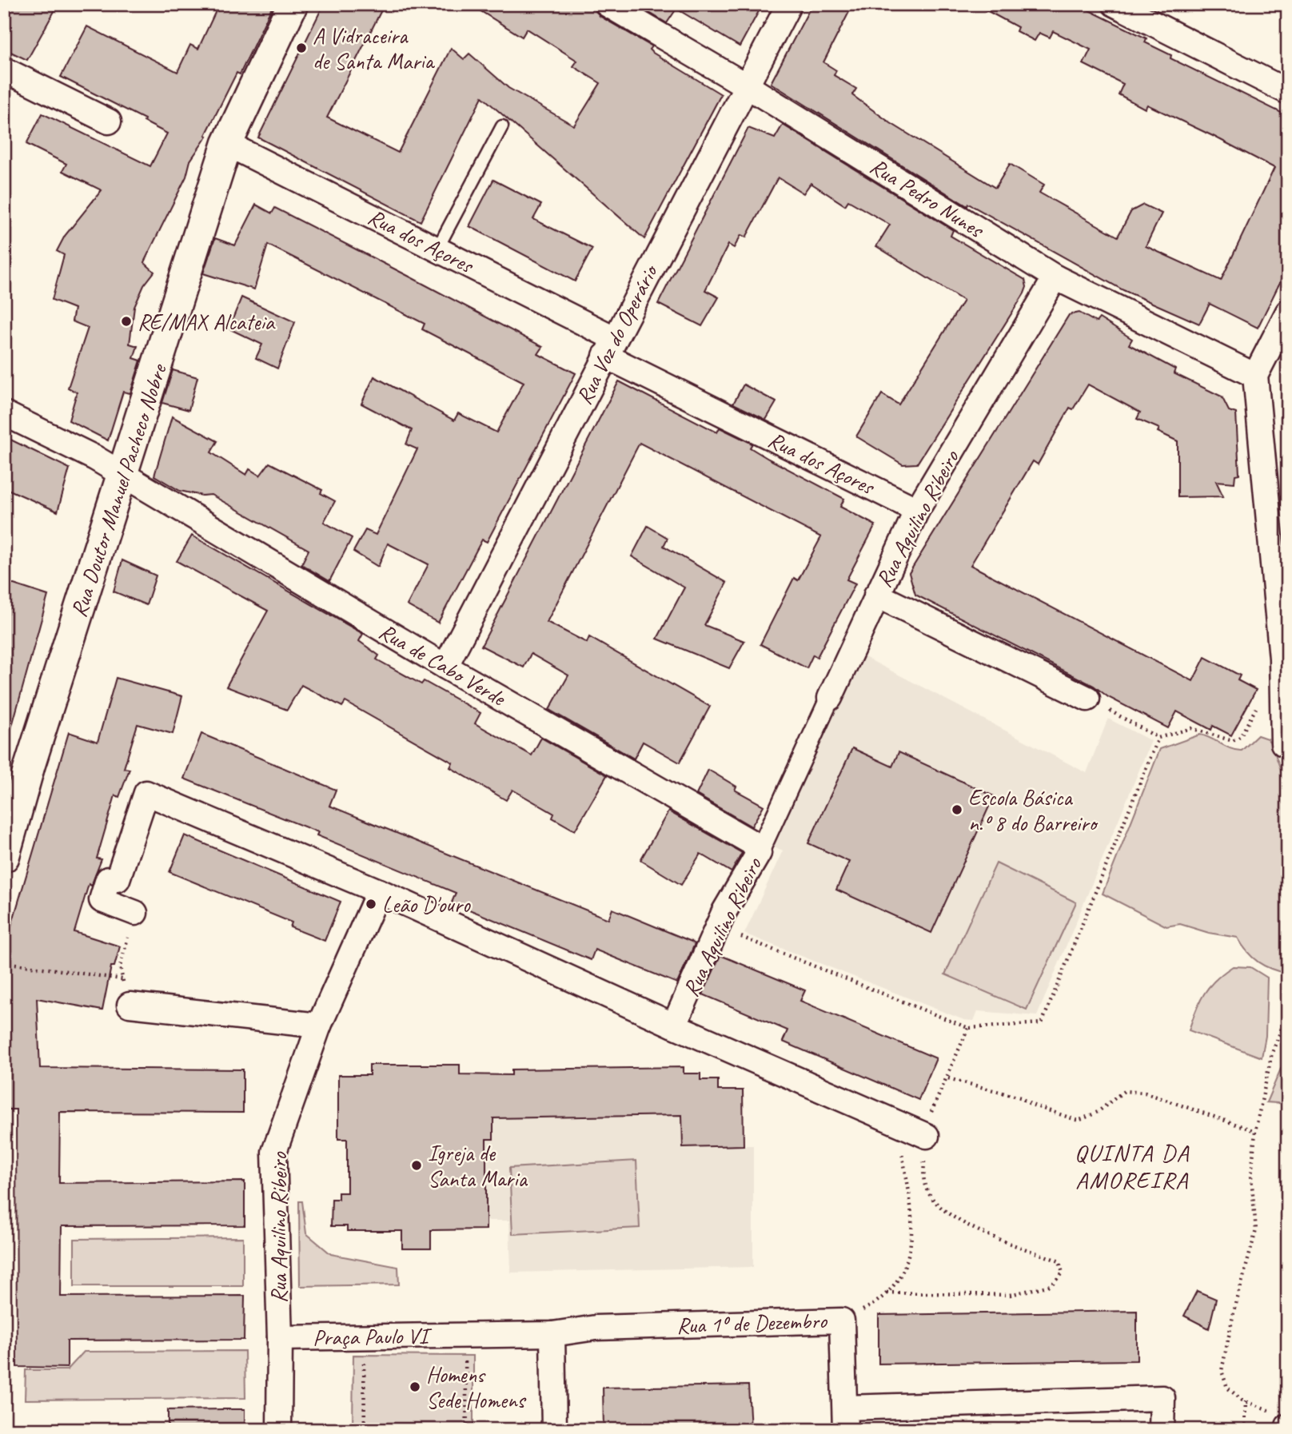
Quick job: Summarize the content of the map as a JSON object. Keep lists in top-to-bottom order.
{
  "streets": {
    "street": [
      "Rua Pedro Nunes",
      "Rua dos Açores",
      "Rua Voz do Operário",
      "Rua Doutor Manuel Pacheco Nobre",
      "Rua Aquilino Ribeiro",
      "Rua de Cabo Verde",
      "Rua 1º de Dezembro",
      "Praça Paulo VI"
    ]
  },
  "crossings": [
    ["Rua Pedro Nunes", "Rua Voz do Operário"],
    ["Rua Pedro Nunes", "Rua Aquilino Ribeiro"],
    ["Rua dos Açores", "Rua Voz do Operário"],
    ["Rua dos Açores", "Rua Doutor Manuel Pacheco Nobre"],
    ["Rua dos Açores", "Rua Aquilino Ribeiro"],
    ["Rua Voz do Operário", "Rua de Cabo Verde"],
    ["Rua Doutor Manuel Pacheco Nobre", "Rua de Cabo Verde"],
    ["Rua Aquilino Ribeiro", "Rua de Cabo Verde"],
    ["Rua Aquilino Ribeiro", "Praça Paulo VI"],
    ["Rua 1º de Dezembro", "Praça Paulo VI"]
  ],
  "districts": ["QUINTA DA AMOREIRA"],
  "places": [
    "A Vidraceira de Santa Maria",
    "RE/MAX Alcateia",
    "Escola Básica n.º 8 do Barreiro",
    "Leão D'ouro",
    "Igreja de Santa Maria",
    "Homens Sede Homens"
  ]
}
